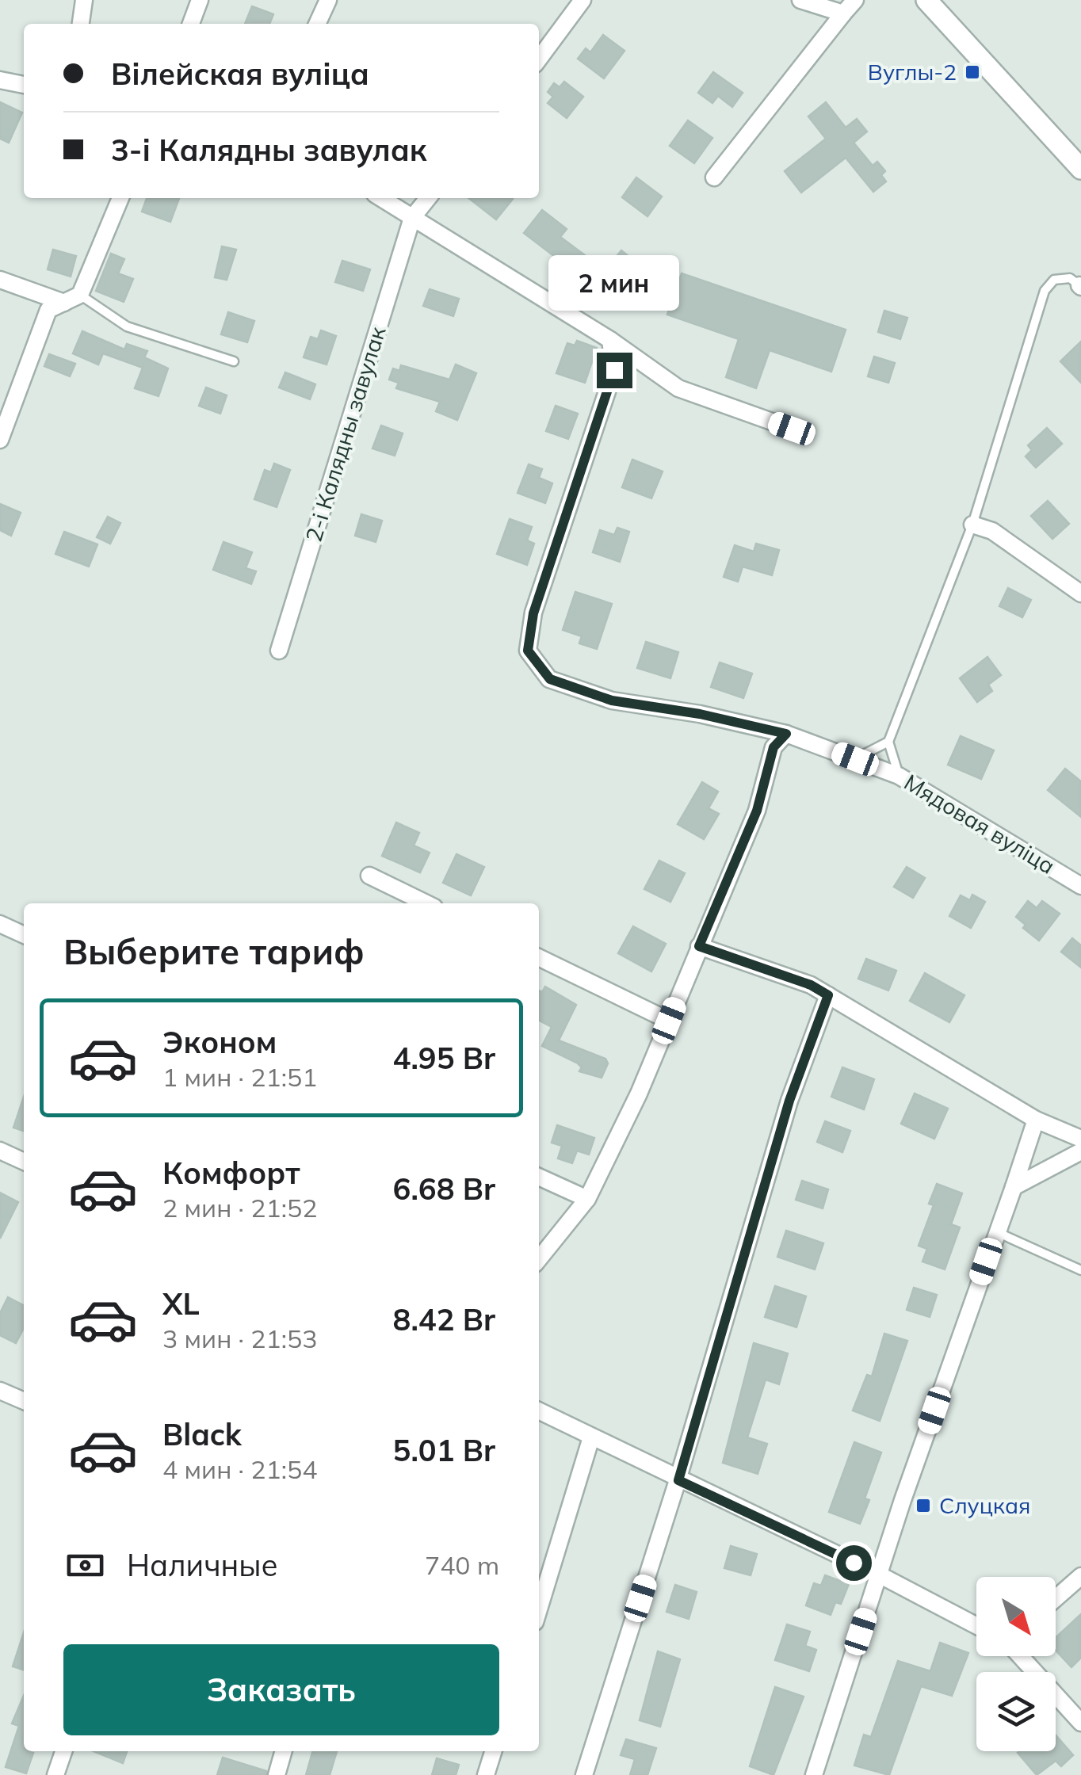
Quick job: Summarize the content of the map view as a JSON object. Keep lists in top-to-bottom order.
{
  "streets": {
    "street": ["2-і Калядны завулак", "Мядовая вуліца"]
  },
  "places": {
    "transit": ["Вуглы-2", "Слуцкая"]
  },
  "north": "bottom right",
  "page": {
    "banner": ["Вілейская вуліца", "3-і Калядны завулак"],
    "bubble": "2 мин",
    "heading": "Выберите тариф",
    "list": [
      {
        "name": "Эконом",
        "note": "1 мин · 21:51",
        "value": "4.95 Br"
      },
      {
        "name": "Комфорт",
        "note": "2 мин · 21:52",
        "value": "6.68 Br"
      },
      {
        "name": "XL",
        "note": "3 мин · 21:53",
        "value": "8.42 Br"
      },
      {
        "name": "Black",
        "note": "4 мин · 21:54",
        "value": "5.01 Br"
      }
    ],
    "pay": ["Наличные", "740 m"],
    "buttons": "Заказать"
  }
}
